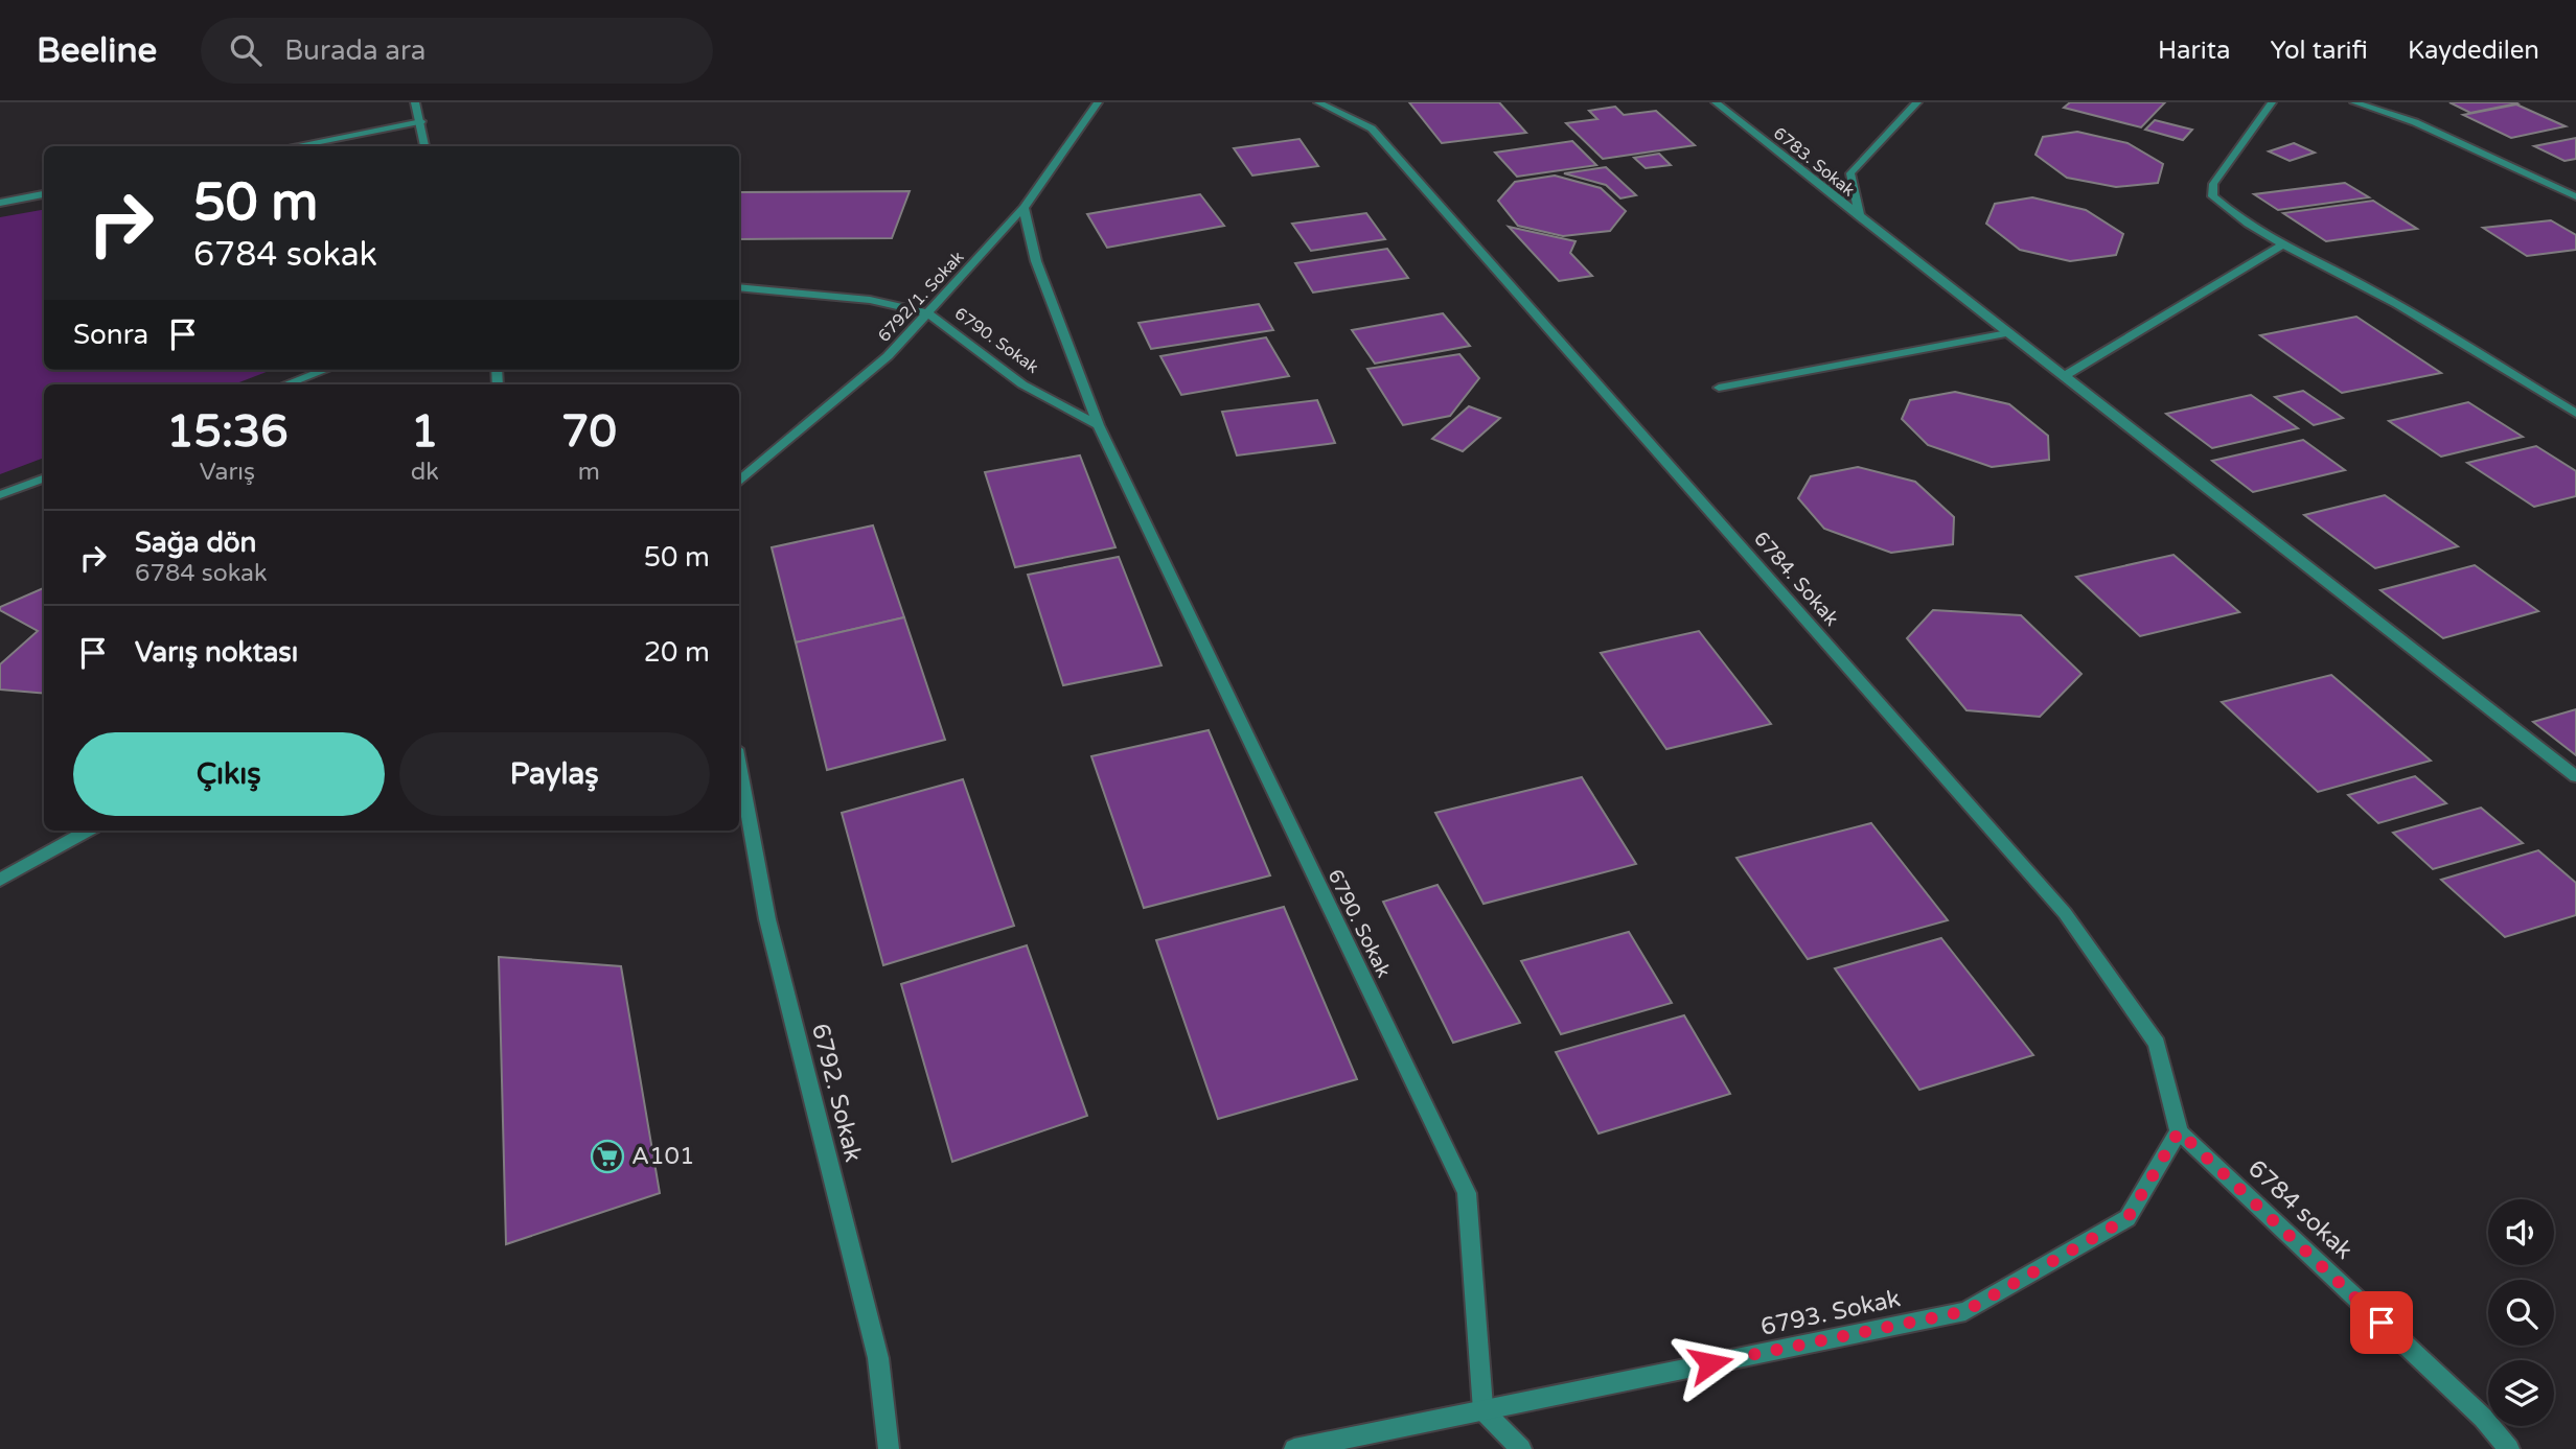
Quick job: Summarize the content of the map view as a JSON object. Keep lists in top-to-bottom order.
{
  "streets": {
    "street": [
      "6783. Sokak",
      "6792/1. Sokak",
      "6790. Sokak",
      "6784. Sokak",
      "6792. Sokak",
      "6784 sokak",
      "6793. Sokak"
    ]
  },
  "crossings": [
    ["6792/1. Sokak", "6790. Sokak"],
    ["6790. Sokak", "6793. Sokak"],
    ["6784. Sokak", "6784 sokak"],
    ["6784. Sokak", "6793. Sokak"],
    ["6784 sokak", "6793. Sokak"]
  ],
  "places": {
    "supermarket": ["A101"]
  },
  "page": {
    "header": "Beeline",
    "search": "Burada ara",
    "nav": ["Harita", "Yol tarifi", "Kaydedilen"],
    "turn": ["50 m", "6784 sokak"],
    "then": "Sonra",
    "eta": [
      "15:36",
      "Varış",
      "1",
      "dk",
      "70",
      "m"
    ],
    "list": [
      {
        "name": "Sağa dön",
        "note": "6784 sokak",
        "value": "50 m"
      },
      {
        "name": "Varış noktası",
        "value": "20 m"
      }
    ],
    "buttons": ["Çıkış", "Paylaş"]
  }
}
